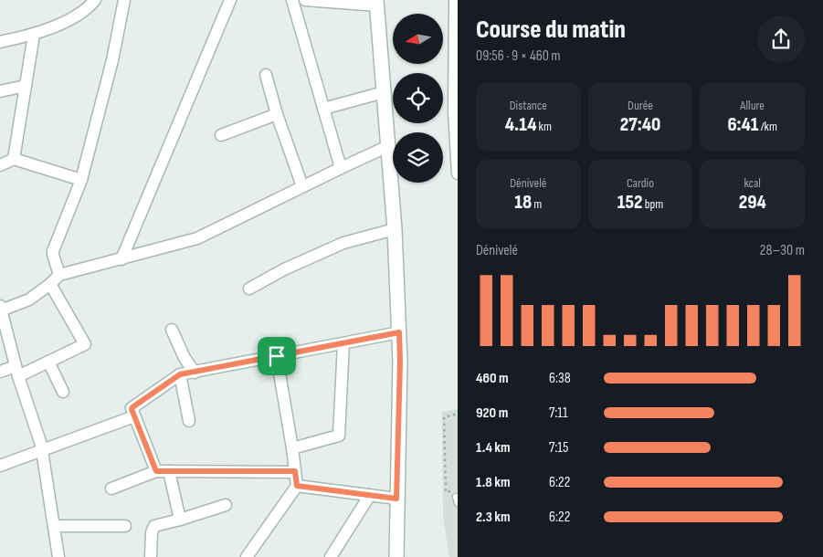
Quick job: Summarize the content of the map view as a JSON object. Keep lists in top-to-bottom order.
{
  "north": "left",
  "page": {
    "heading": ["Course du matin", "09:56 · 9 × 460 m"],
    "stats": [
      ["Distance", "4.14 km"],
      ["Durée", "27:40"],
      ["Allure", "6:41 /km"],
      ["Dénivelé", "18 m"],
      ["Cardio", "152 bpm"],
      ["kcal", "294"]
    ],
    "chart": ["Dénivelé", "28–30 m"],
    "list": [
      {
        "name": "460 m",
        "note": "6:38"
      },
      {
        "name": "920 m",
        "note": "7:11"
      },
      {
        "name": "1.4 km",
        "note": "7:15"
      },
      {
        "name": "1.8 km",
        "note": "6:22"
      },
      {
        "name": "2.3 km",
        "note": "6:22"
      }
    ]
  }
}
